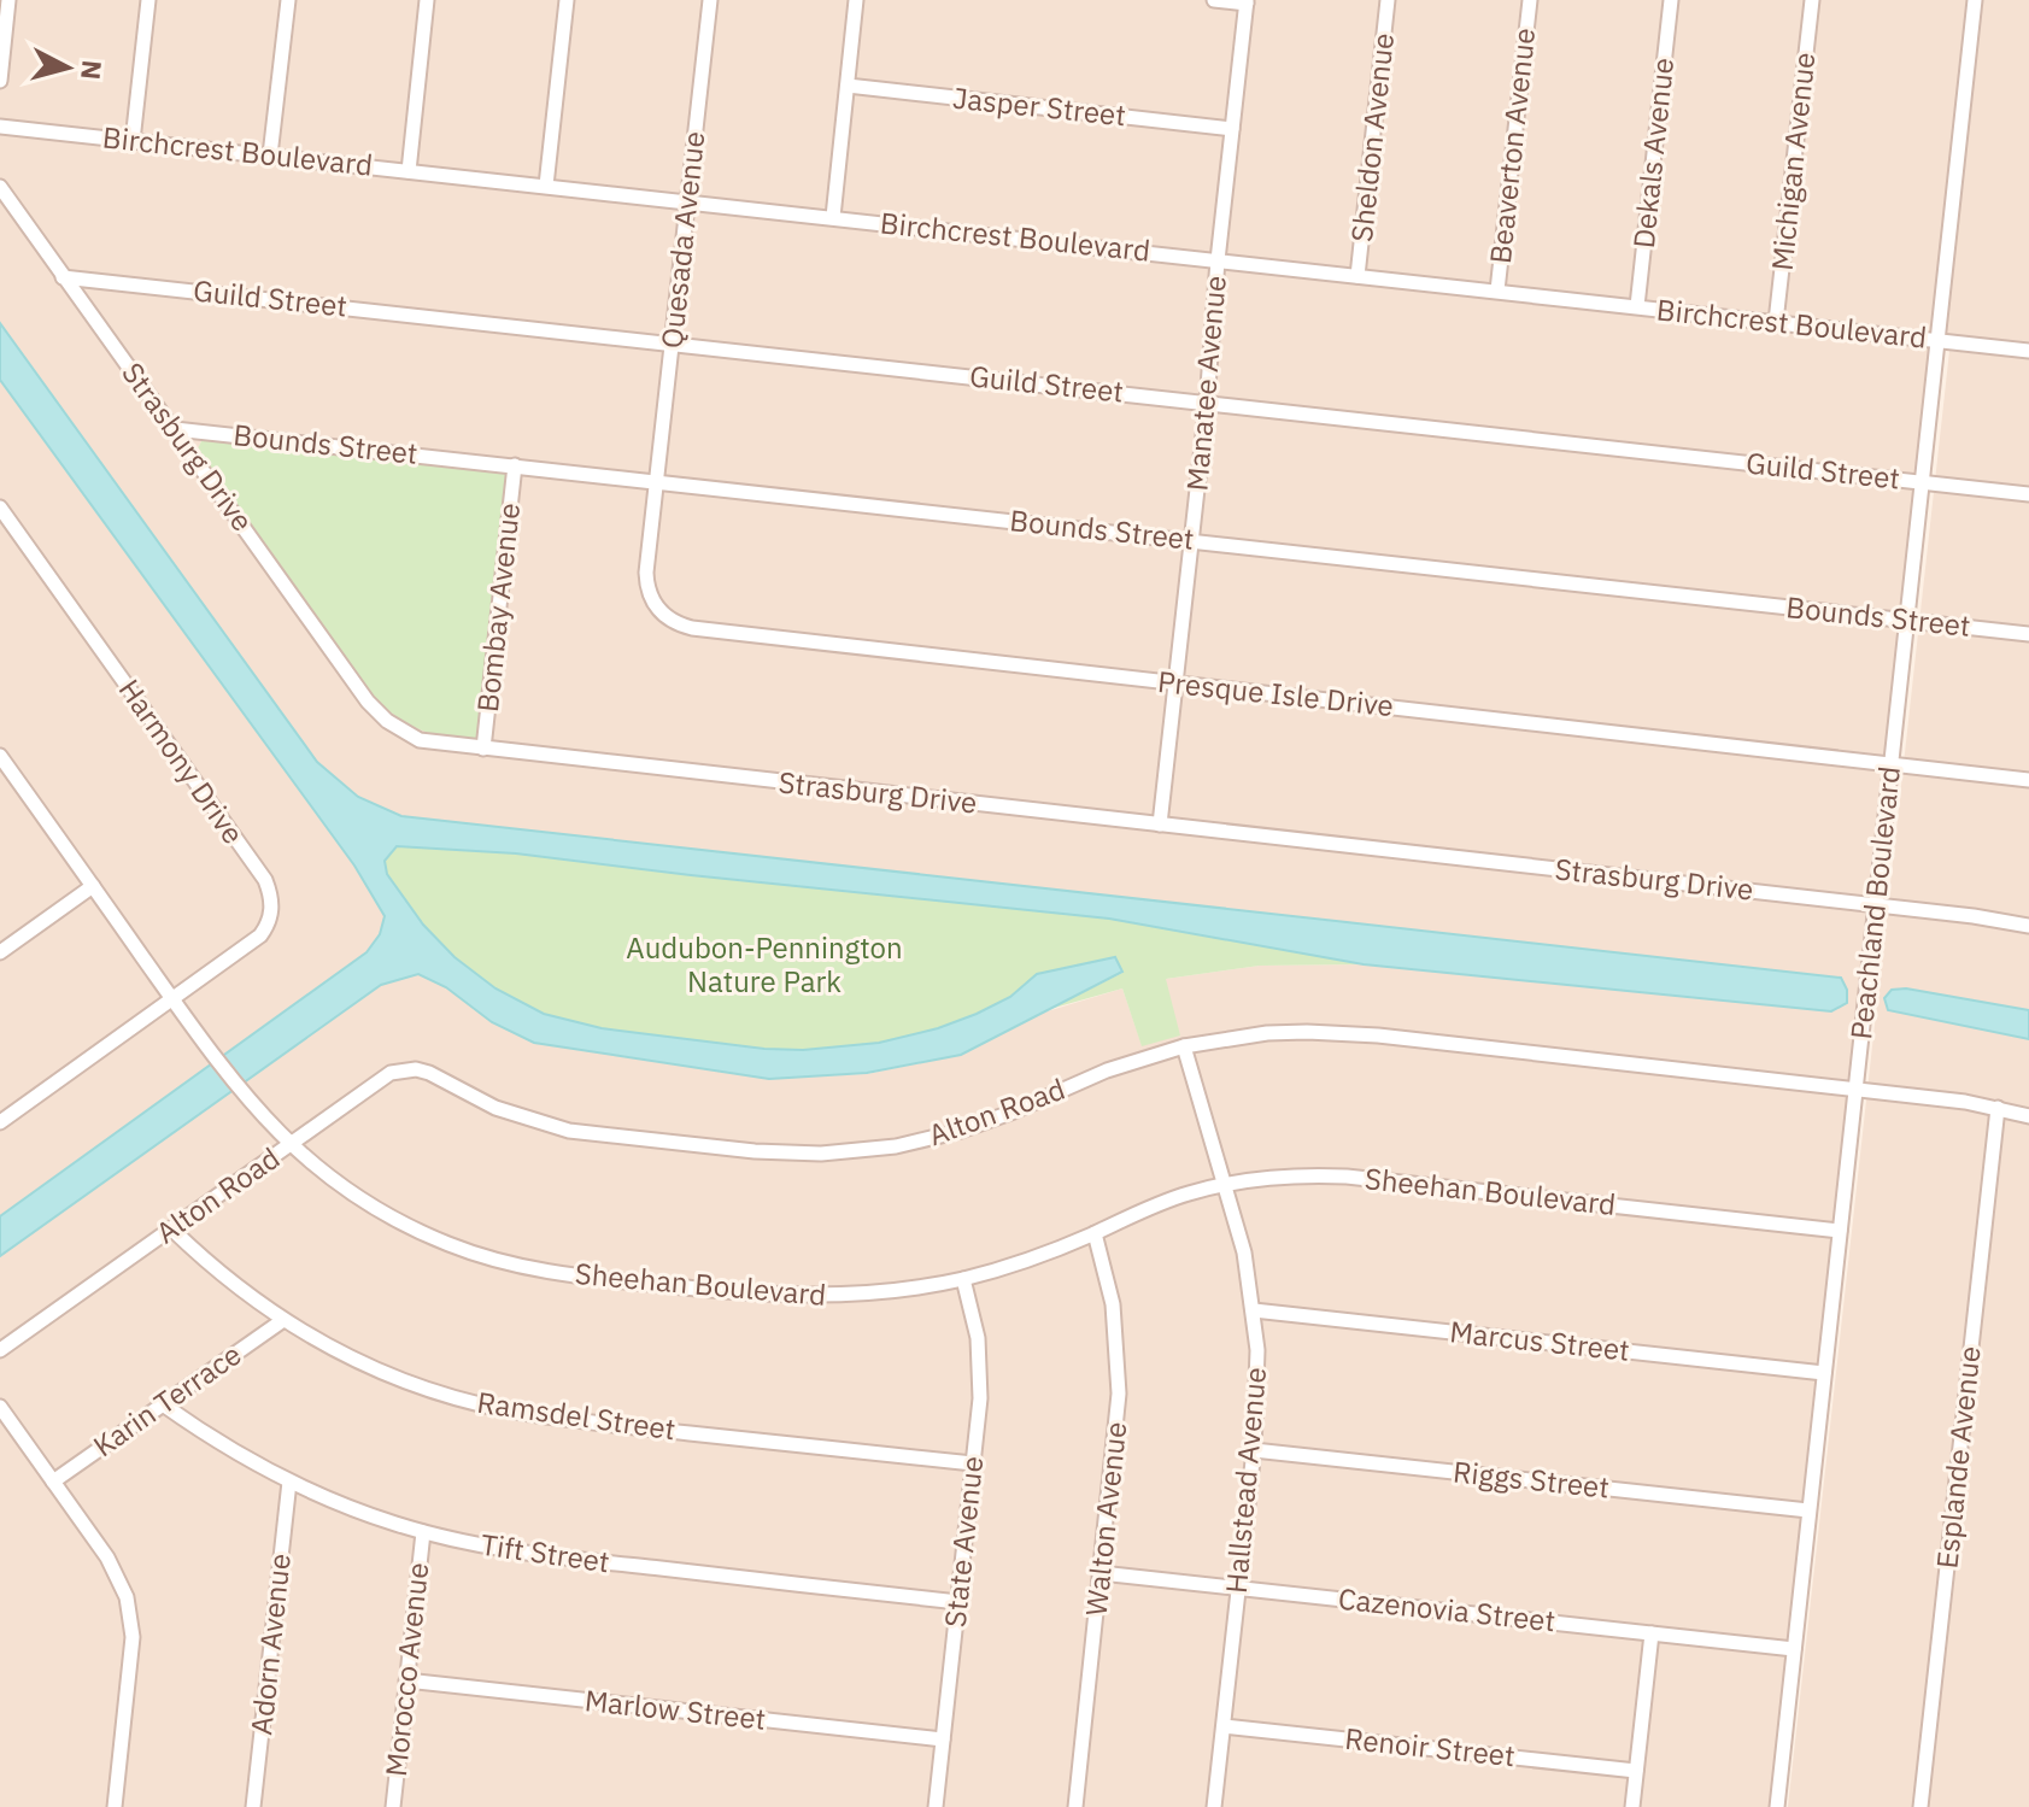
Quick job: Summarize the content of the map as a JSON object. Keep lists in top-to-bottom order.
{
  "streets": {
    "street": [
      "Jasper Street",
      "Sheldon Avenue",
      "Beaverton Avenue",
      "Birchcrest Boulevard",
      "Dekals Avenue",
      "Michigan Avenue",
      "Quesada Avenue",
      "Guild Street",
      "Manatee Avenue",
      "Bounds Street",
      "Strasburg Drive",
      "Bombay Avenue",
      "Presque Isle Drive",
      "Harmony Drive",
      "Peachland Boulevard",
      "Alton Road",
      "Sheehan Boulevard",
      "Marcus Street",
      "Karin Terrace",
      "Ramsdel Street",
      "Esplande Avenue",
      "Hallstead Avenue",
      "Riggs Street",
      "Walton Avenue",
      "State Avenue",
      "Tift Street",
      "Cazenovia Street",
      "Adorn Avenue",
      "Morocco Avenue",
      "Marlow Street",
      "Renoir Street"
    ]
  },
  "crossings": [
    ["Jasper Street", "Manatee Avenue"],
    ["Sheldon Avenue", "Birchcrest Boulevard"],
    ["Beaverton Avenue", "Birchcrest Boulevard"],
    ["Birchcrest Boulevard", "Dekals Avenue"],
    ["Birchcrest Boulevard", "Michigan Avenue"],
    ["Birchcrest Boulevard", "Quesada Avenue"],
    ["Birchcrest Boulevard", "Manatee Avenue"],
    ["Birchcrest Boulevard", "Peachland Boulevard"],
    ["Quesada Avenue", "Guild Street"],
    ["Quesada Avenue", "Bounds Street"],
    ["Quesada Avenue", "Presque Isle Drive"],
    ["Guild Street", "Manatee Avenue"],
    ["Guild Street", "Strasburg Drive"],
    ["Guild Street", "Peachland Boulevard"],
    ["Manatee Avenue", "Bounds Street"],
    ["Manatee Avenue", "Strasburg Drive"],
    ["Manatee Avenue", "Presque Isle Drive"],
    ["Bounds Street", "Strasburg Drive"],
    ["Bounds Street", "Bombay Avenue"],
    ["Bounds Street", "Presque Isle Drive"],
    ["Bounds Street", "Peachland Boulevard"],
    ["Strasburg Drive", "Bombay Avenue"],
    ["Strasburg Drive", "Peachland Boulevard"],
    ["Presque Isle Drive", "Peachland Boulevard"],
    ["Harmony Drive", "Sheehan Boulevard"],
    ["Peachland Boulevard", "Alton Road"],
    ["Peachland Boulevard", "Sheehan Boulevard"],
    ["Peachland Boulevard", "Marcus Street"],
    ["Peachland Boulevard", "Riggs Street"],
    ["Peachland Boulevard", "Cazenovia Street"],
    ["Alton Road", "Sheehan Boulevard"],
    ["Alton Road", "Ramsdel Street"],
    ["Alton Road", "Esplande Avenue"],
    ["Alton Road", "Hallstead Avenue"],
    ["Sheehan Boulevard", "Hallstead Avenue"],
    ["Sheehan Boulevard", "Walton Avenue"],
    ["Sheehan Boulevard", "State Avenue"],
    ["Marcus Street", "Hallstead Avenue"],
    ["Karin Terrace", "Ramsdel Street"],
    ["Karin Terrace", "Tift Street"],
    ["Ramsdel Street", "State Avenue"],
    ["Hallstead Avenue", "Riggs Street"],
    ["Hallstead Avenue", "Cazenovia Street"],
    ["Hallstead Avenue", "Renoir Street"],
    ["Walton Avenue", "Cazenovia Street"],
    ["State Avenue", "Tift Street"],
    ["State Avenue", "Marlow Street"],
    ["Tift Street", "Adorn Avenue"],
    ["Tift Street", "Morocco Avenue"],
    ["Morocco Avenue", "Marlow Street"]
  ],
  "parks": ["Audubon-Pennington Nature Park"],
  "north": "right"
}
